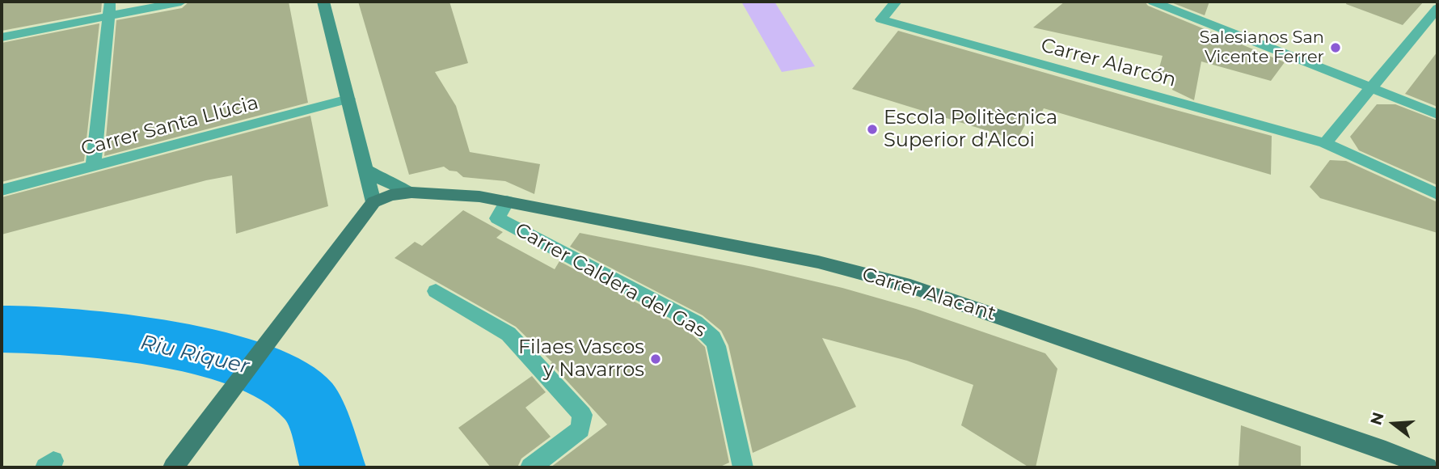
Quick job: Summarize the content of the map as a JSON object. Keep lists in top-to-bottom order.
{
  "streets": {
    "main road": ["Carrer Alacant"],
    "street": ["Carrer Alarcón", "Carrer Santa Llúcia", "Carrer Caldera del Gas"]
  },
  "crossings": [
    ["Carrer Caldera del Gas", "Carrer Alacant"]
  ],
  "water": ["Riu Riquer"],
  "places": ["Salesianos San Vicente Ferrer", "Escola Politècnica Superior d'Alcoi", "Filaes Vascos y Navarros"],
  "north": "left"
}
